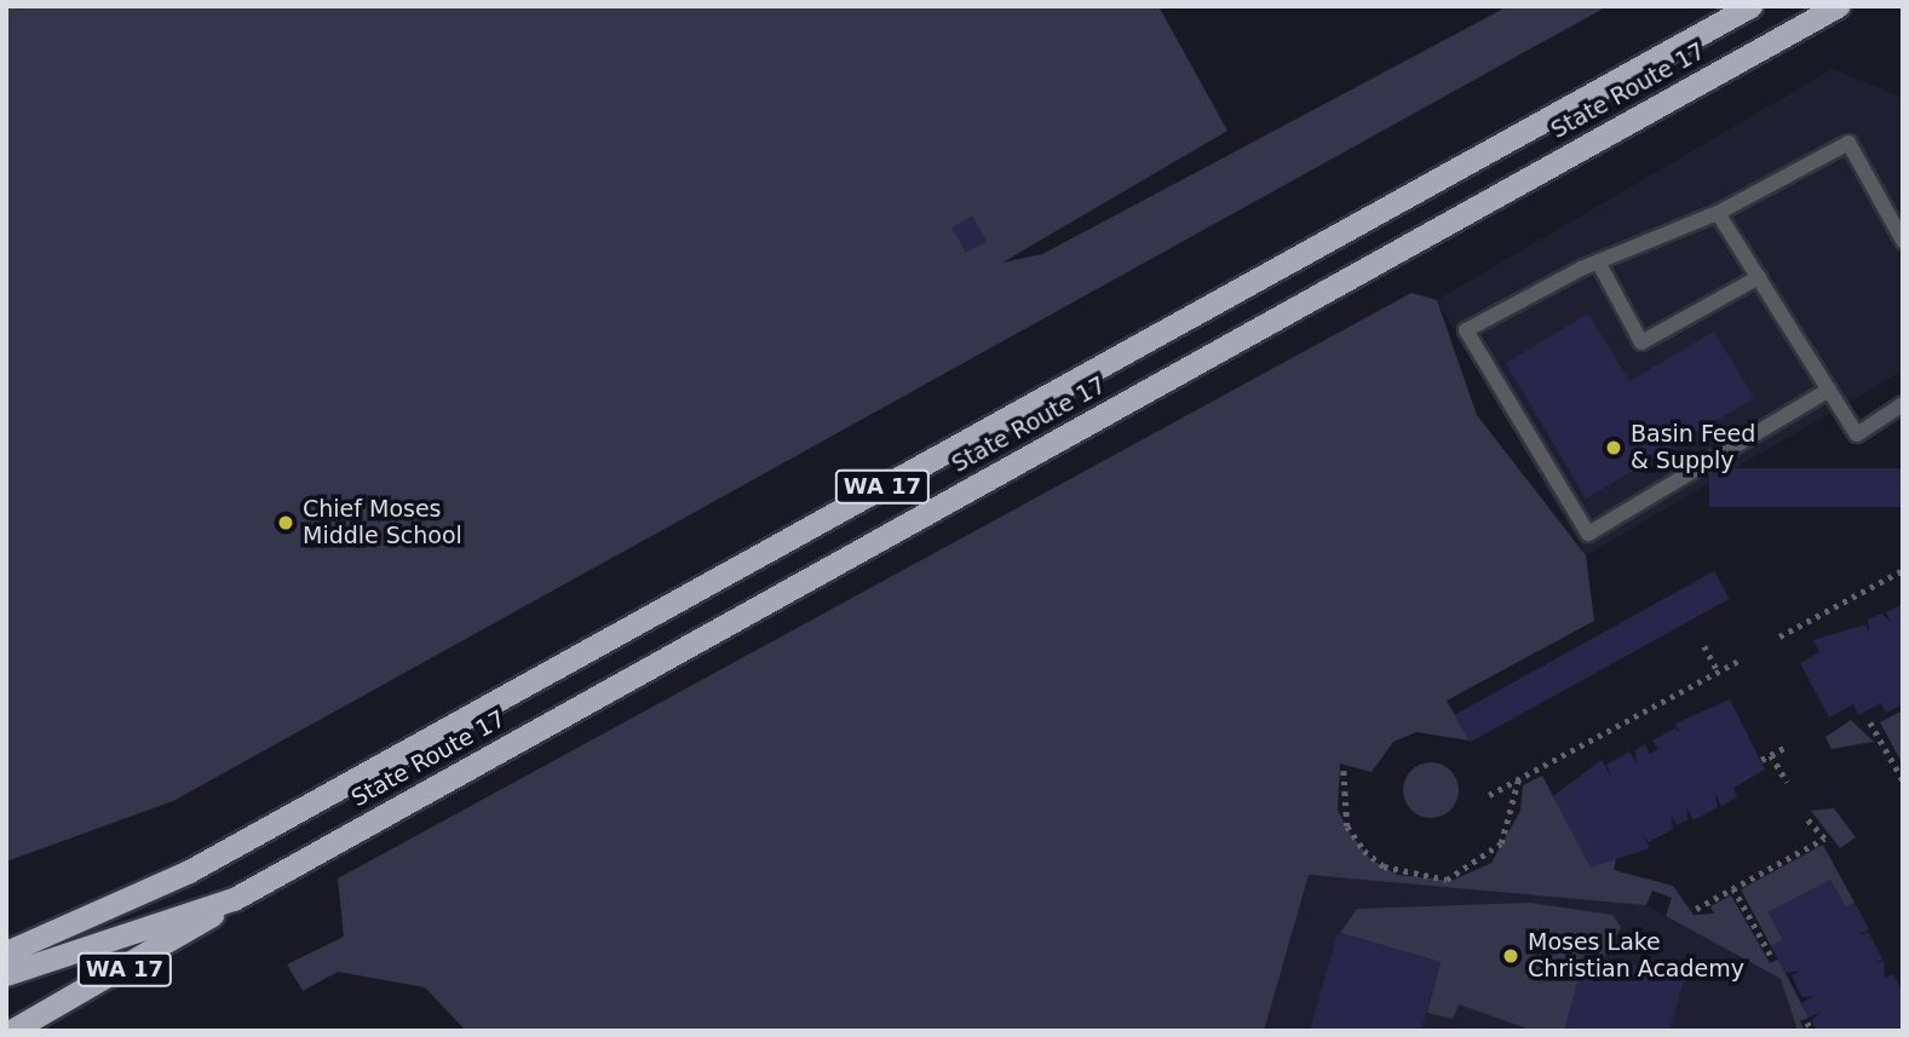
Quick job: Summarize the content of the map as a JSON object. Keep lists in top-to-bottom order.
{
  "streets": {
    "highway": ["State Route 17", "WA 17"]
  },
  "crossings": [
    ["State Route 17", "WA 17"]
  ],
  "places": ["Basin Feed & Supply", "Chief Moses Middle School", "Moses Lake Christian Academy"]
}
